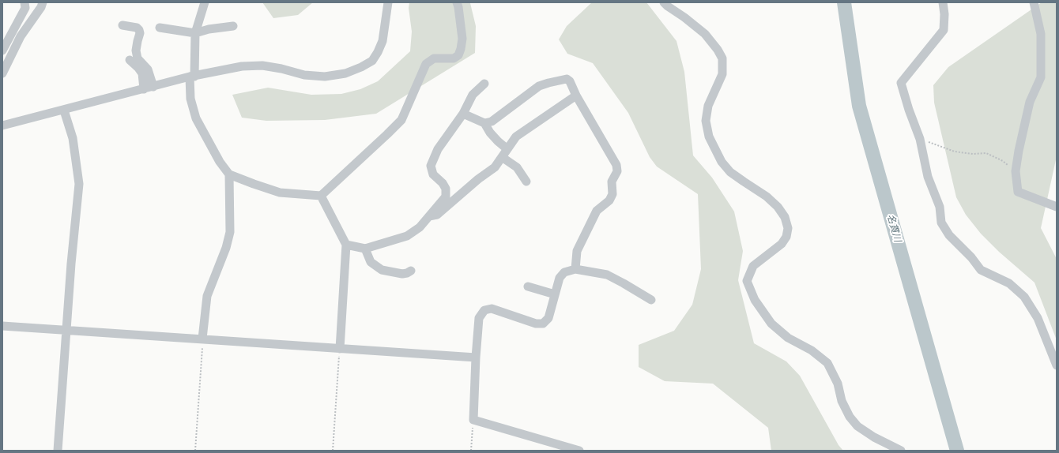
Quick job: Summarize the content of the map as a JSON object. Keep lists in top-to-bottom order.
{
  "water": ["名貫川"]
}
